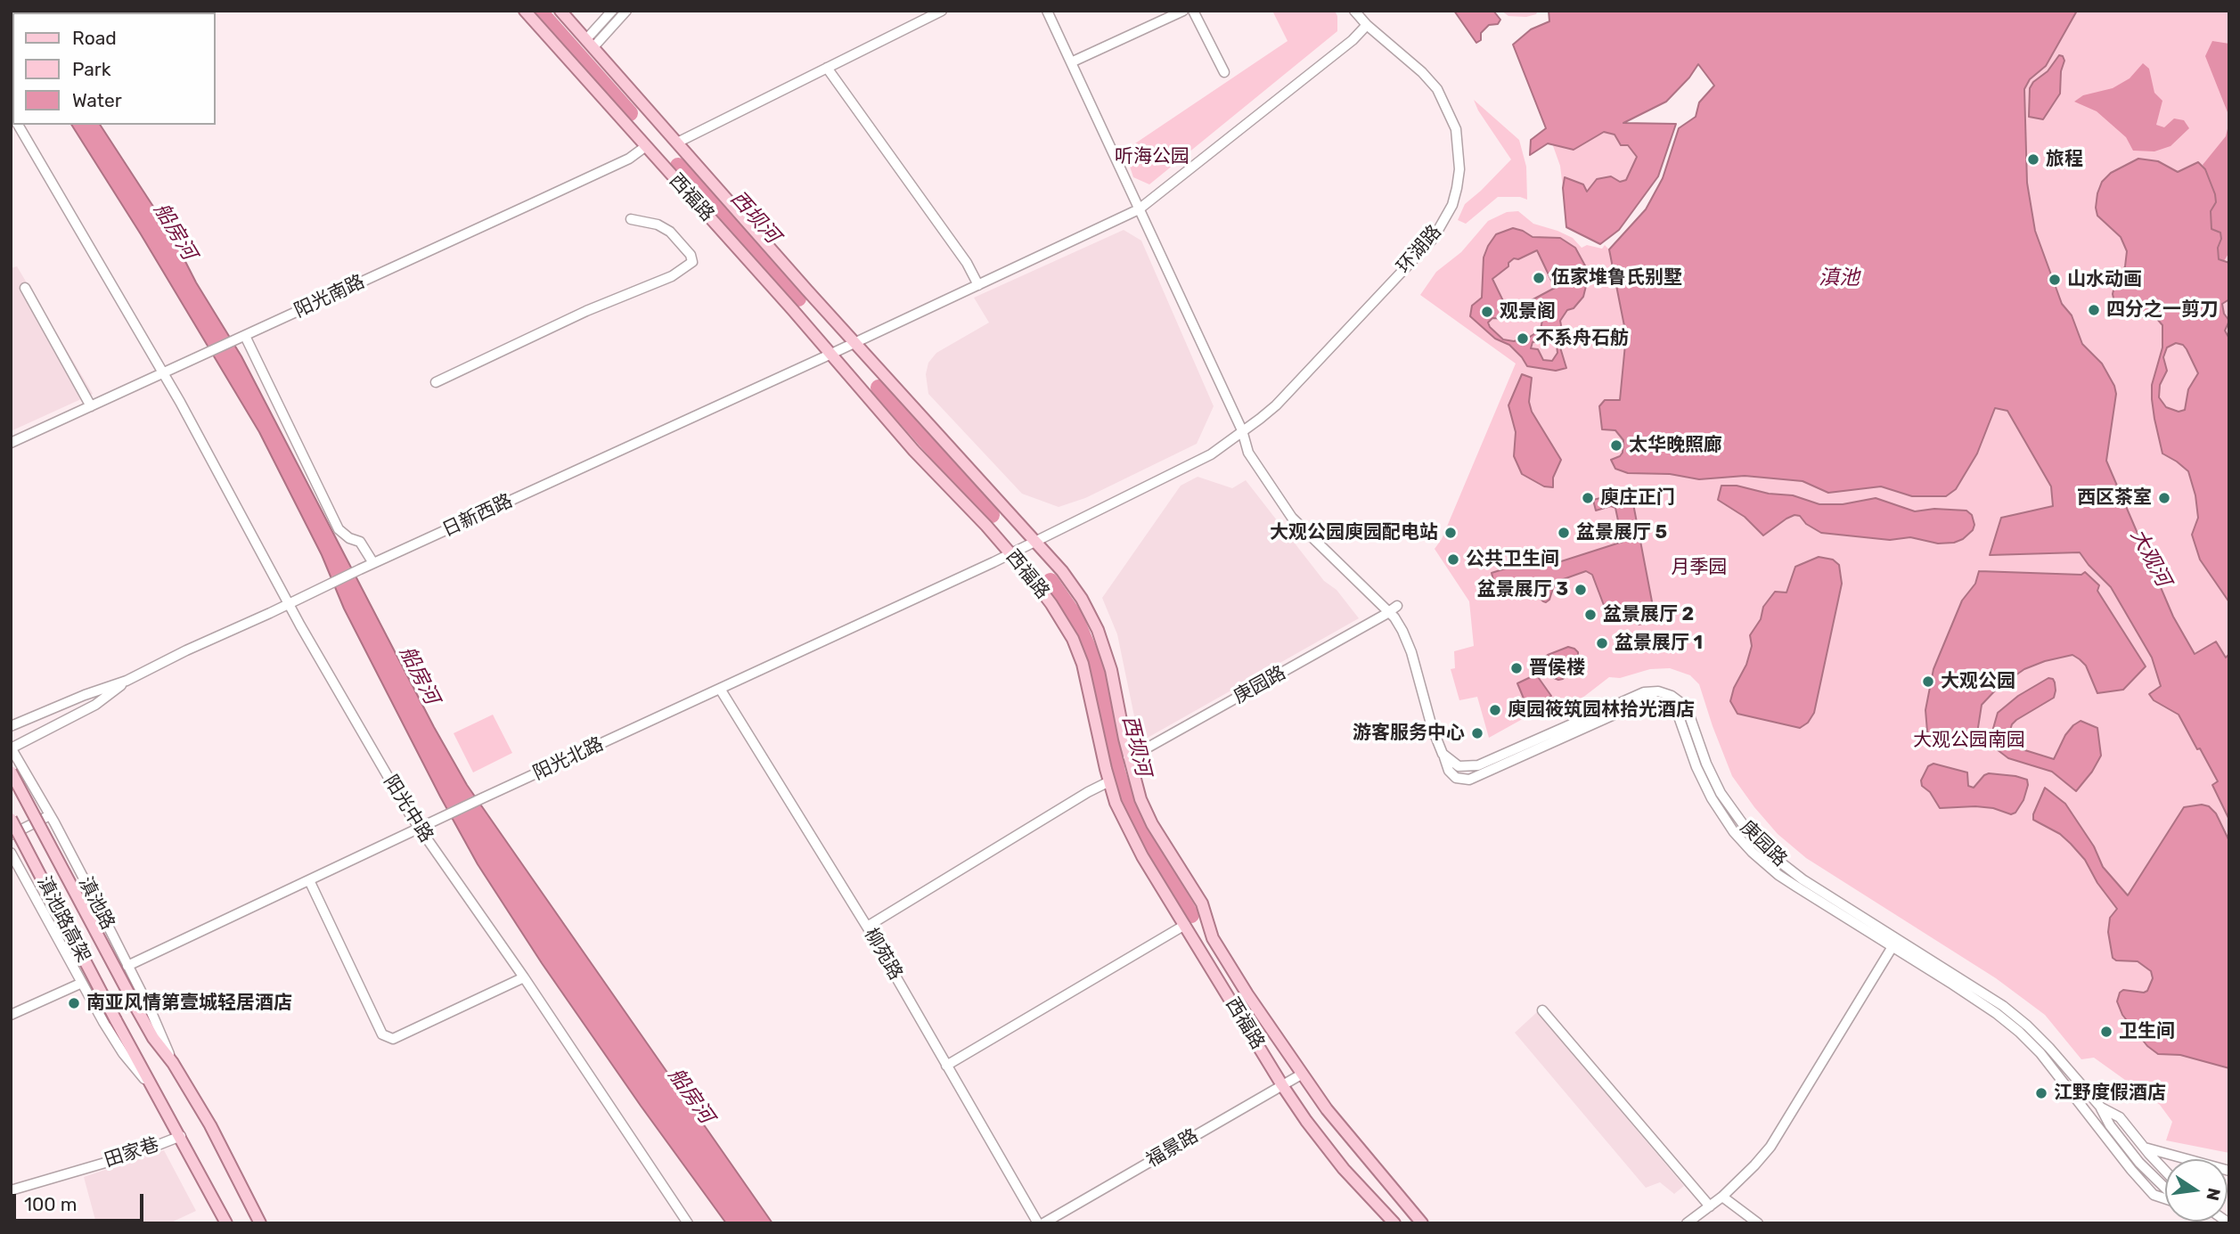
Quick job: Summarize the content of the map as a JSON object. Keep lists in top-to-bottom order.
{
  "streets": {
    "main road": ["西福路", "滇池路", "滇池路高架"],
    "street": [
      "环湖路",
      "阳光南路",
      "日新西路",
      "庚园路",
      "阳光北路",
      "阳光中路",
      "柳苑路",
      "福景路",
      "田家巷"
    ]
  },
  "crossings": [
    ["西福路", "环湖路"],
    ["西福路", "阳光南路"],
    ["西福路", "日新西路"],
    ["西福路", "庚园路"],
    ["西福路", "阳光北路"],
    ["西福路", "福景路"],
    ["环湖路", "日新西路"],
    ["环湖路", "阳光北路"],
    ["阳光南路", "阳光中路"],
    ["日新西路", "阳光中路"],
    ["日新西路", "滇池路"],
    ["阳光北路", "阳光中路"],
    ["阳光北路", "滇池路"],
    ["阳光北路", "柳苑路"],
    ["滇池路", "滇池路高架"]
  ],
  "water": [
    "西坝河",
    "船房河",
    "滇池",
    "大观河"
  ],
  "parks": ["听海公园", "月季园", "大观公园南园"],
  "places": [
    "旅程",
    "伍家堆鲁氏别墅",
    "山水动画",
    "四分之一剪刀",
    "观景阁",
    "不系舟石舫",
    "太华晚照廊",
    "庾庄正门",
    "西区茶室",
    "大观公园庾园配电站",
    "盆景展厅 5",
    "公共卫生间",
    "盆景展厅 3",
    "盆景展厅 2",
    "盆景展厅 1",
    "晋侯楼",
    "大观公园",
    "庾园筱筑园林拾光酒店",
    "游客服务中心",
    "南亚风情第壹城轻居酒店",
    "卫生间",
    "江野度假酒店"
  ],
  "legend": ["Road", "Park", "Water"],
  "scale_bar": "100 m",
  "north": "right"
}
